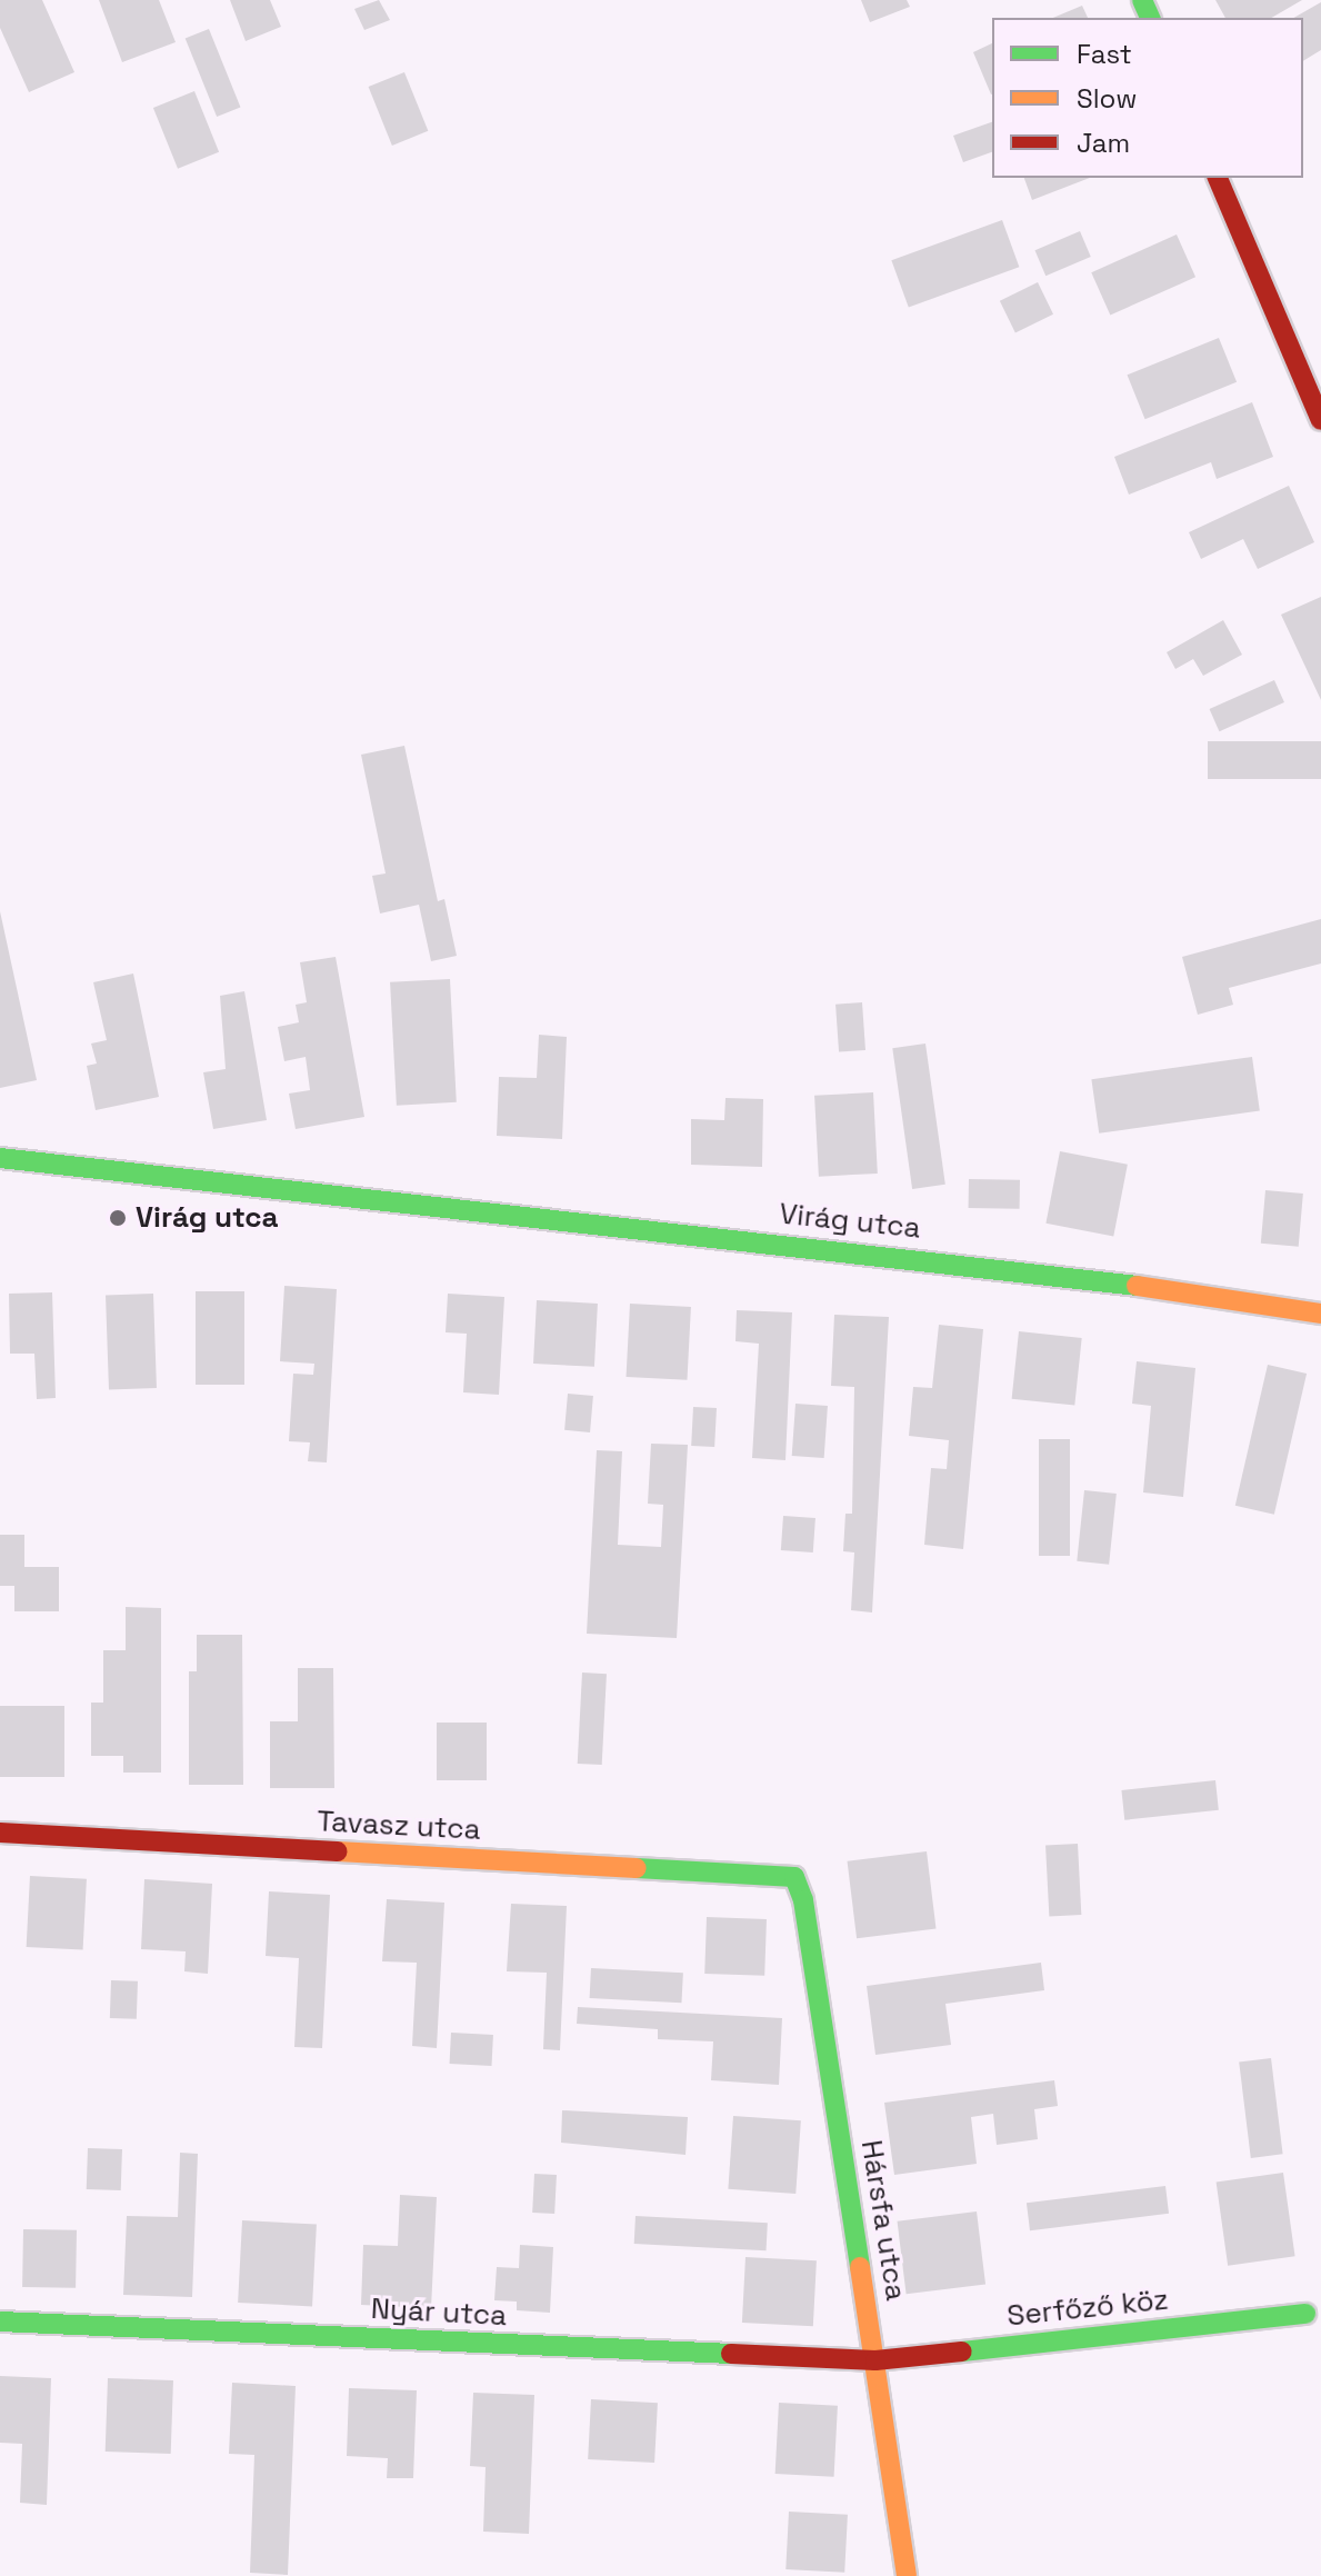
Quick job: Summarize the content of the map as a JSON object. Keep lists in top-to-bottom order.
{
  "streets": {
    "street": [
      "Virág utca",
      "Tavasz utca",
      "Hársfa utca",
      "Serfőző köz",
      "Nyár utca"
    ]
  },
  "crossings": [
    ["Tavasz utca", "Hársfa utca"],
    ["Hársfa utca", "Serfőző köz"],
    ["Hársfa utca", "Nyár utca"],
    ["Serfőző köz", "Nyár utca"]
  ],
  "places": ["Virág utca"],
  "legend": ["Fast", "Slow", "Jam"]
}
